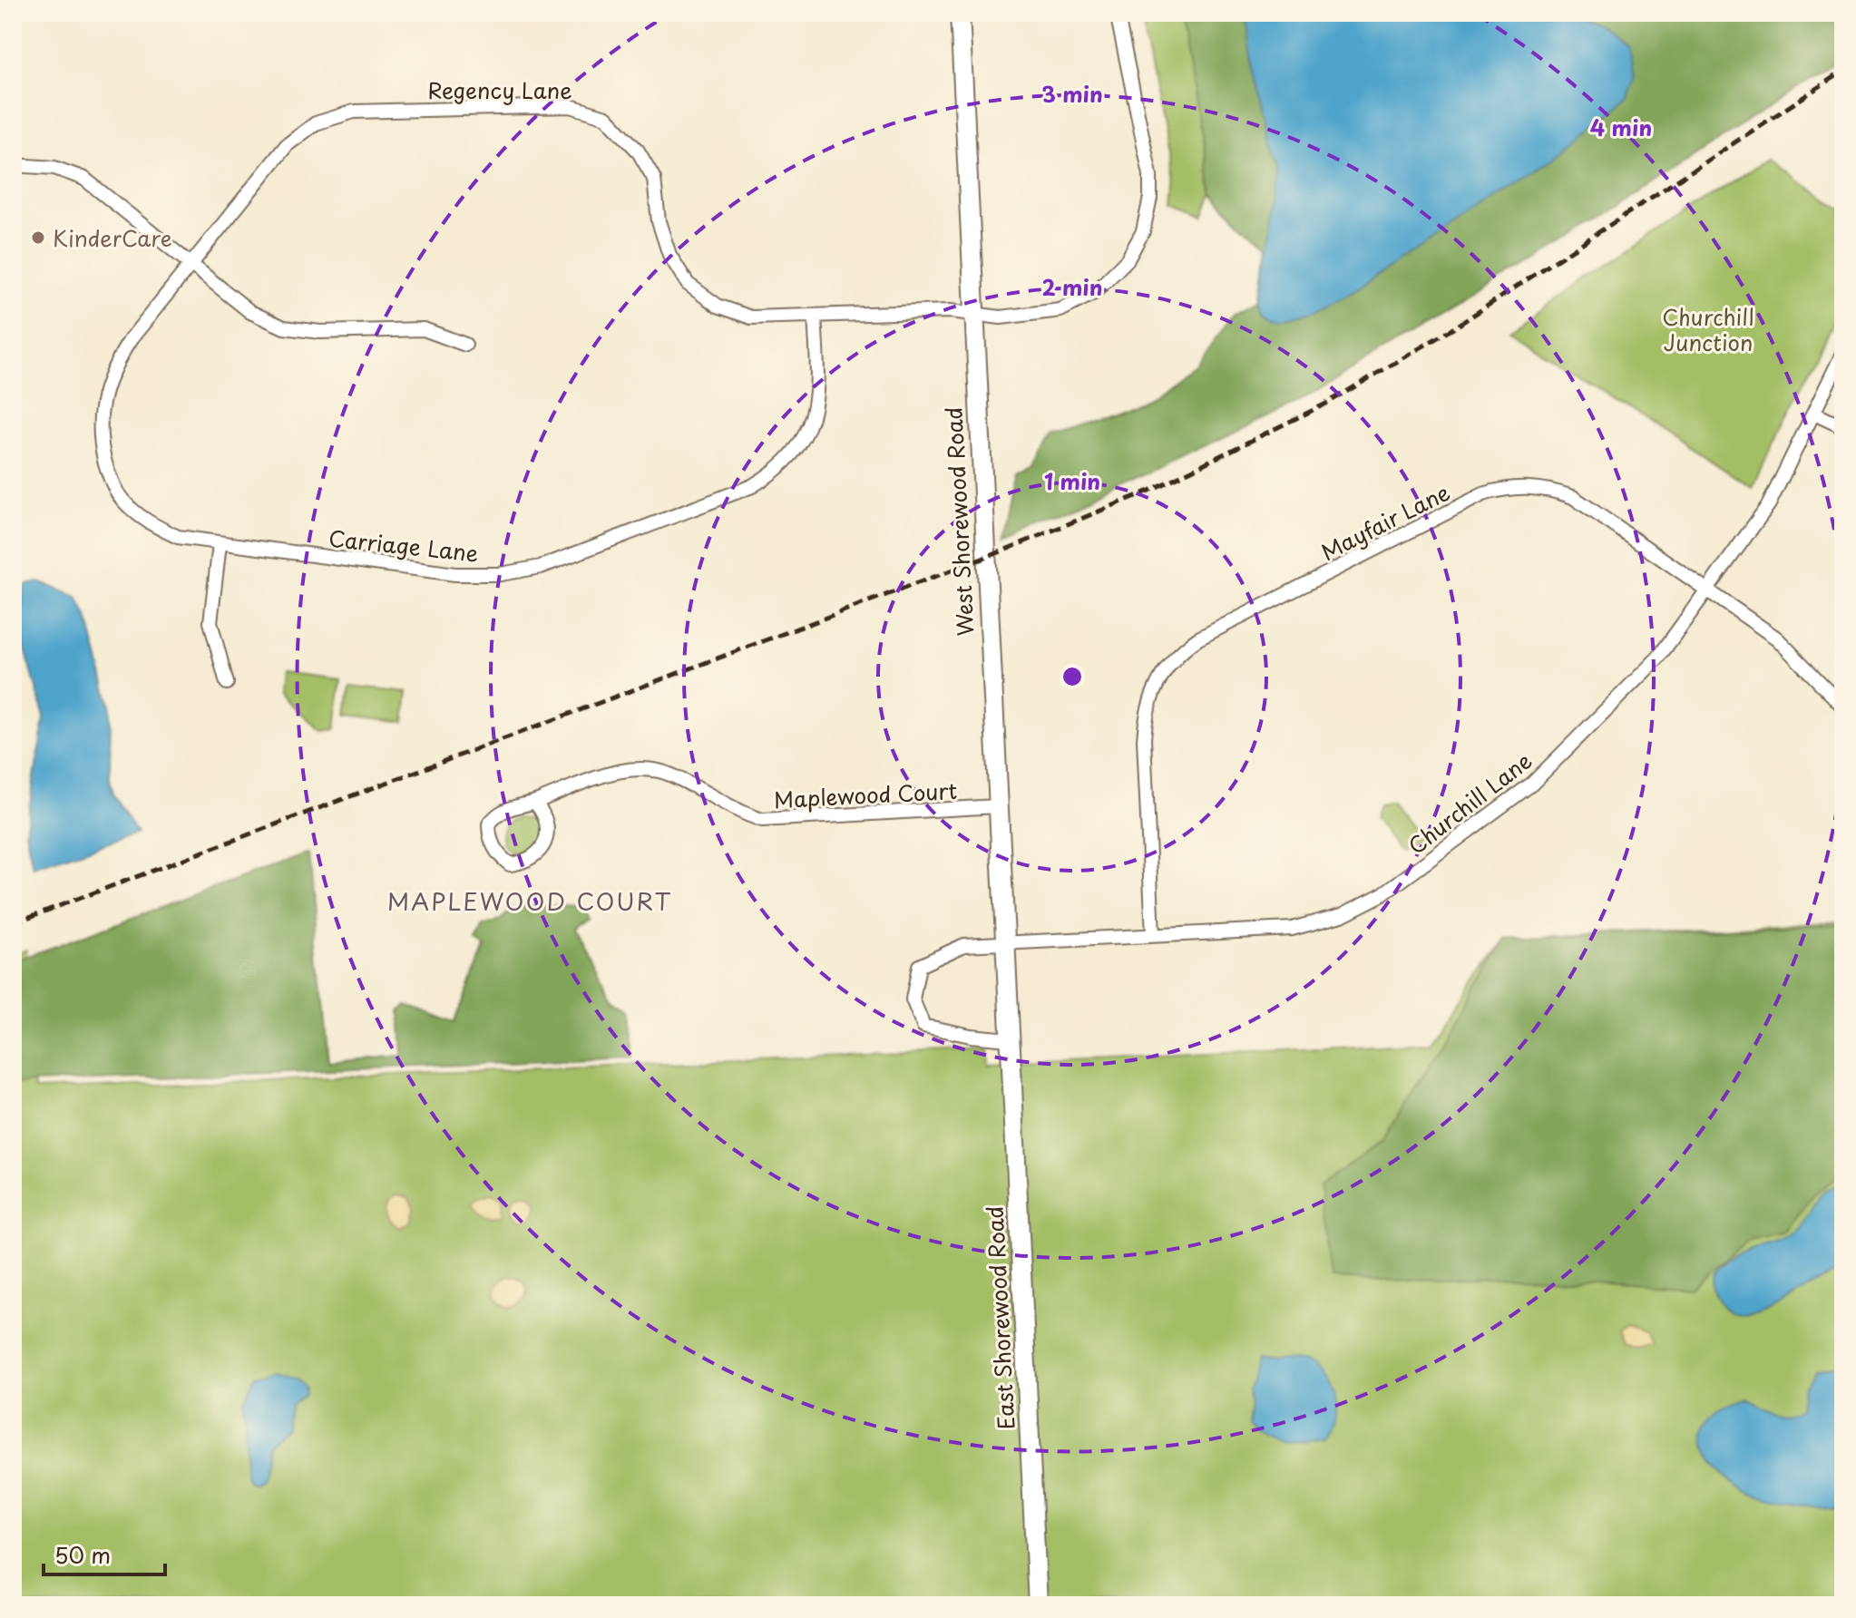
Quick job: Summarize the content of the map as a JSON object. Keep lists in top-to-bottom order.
{
  "streets": {
    "main road": ["West Shorewood Road", "East Shorewood Road"],
    "street": [
      "Regency Lane",
      "Mayfair Lane",
      "Carriage Lane",
      "Maplewood Court",
      "Churchill Lane"
    ]
  },
  "crossings": [
    ["Regency Lane", "West Shorewood Road"],
    ["Regency Lane", "Carriage Lane"],
    ["West Shorewood Road", "Maplewood Court"],
    ["West Shorewood Road", "Churchill Lane"],
    ["West Shorewood Road", "East Shorewood Road"],
    ["Mayfair Lane", "Churchill Lane"],
    ["Churchill Lane", "East Shorewood Road"]
  ],
  "districts": ["MAPLEWOOD COURT"],
  "parks": ["Churchill Junction"],
  "places": ["KinderCare"],
  "scale_bar": "50 m",
  "rings": [
    "3 min",
    "4 min",
    "2 min",
    "1 min"
  ]
}
